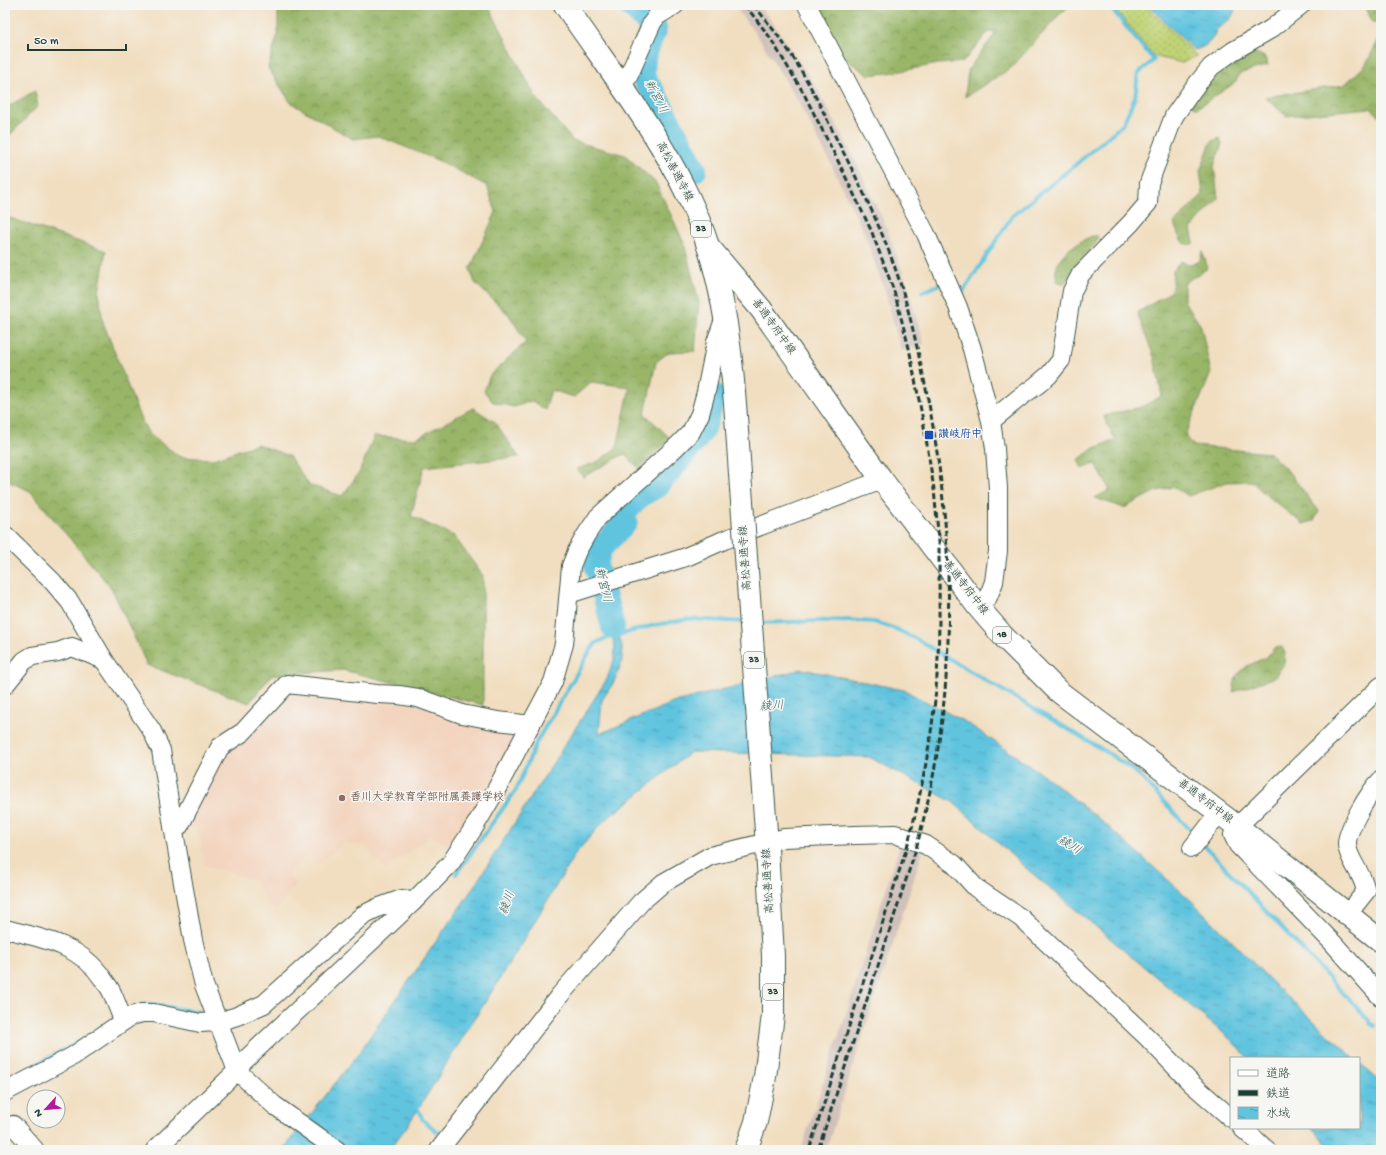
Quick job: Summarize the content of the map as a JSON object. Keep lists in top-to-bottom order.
{
  "streets": {
    "main road": [
      "高松善通寺線",
      "33",
      "善通寺府中線",
      "18"
    ]
  },
  "crossings": [
    ["高松善通寺線", "善通寺府中線"]
  ],
  "water": ["新宮川", "綾川"],
  "places": {
    "transit": ["讃岐府中"],
    "other": ["香川大学教育学部附属養護学校"]
  },
  "legend": ["道路", "鉄道", "水域"],
  "scale_bar": "50 m",
  "north": "bottom left"
}
